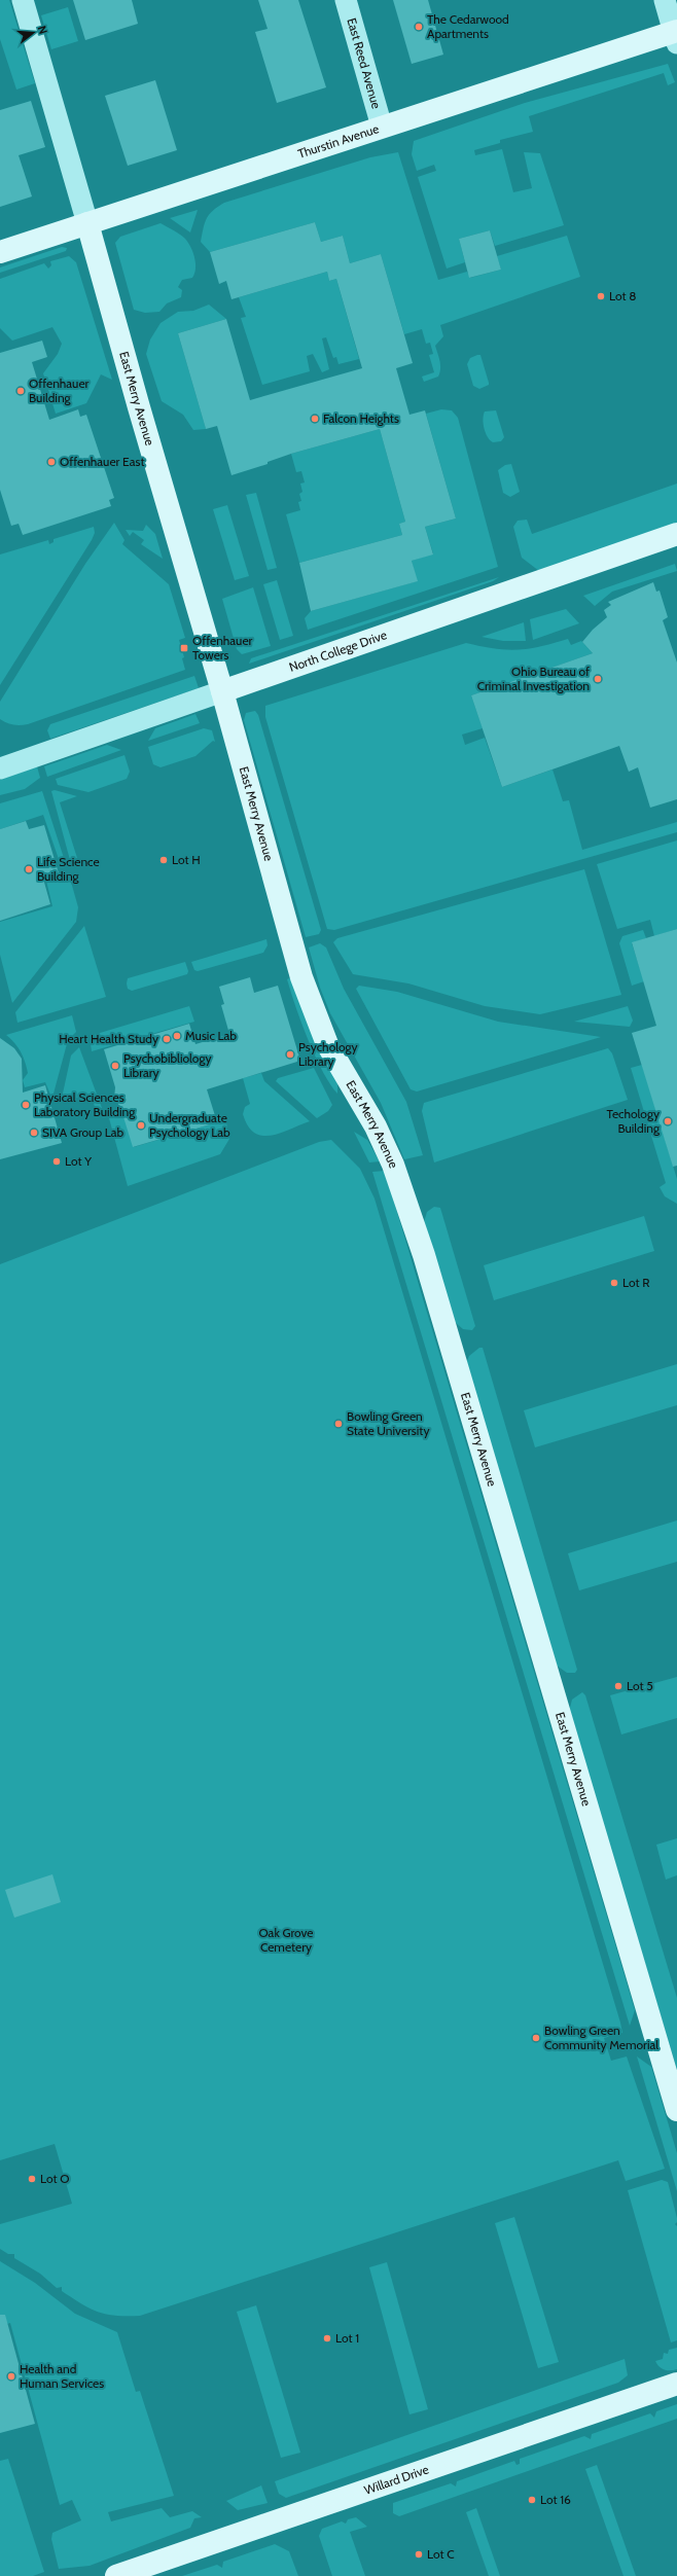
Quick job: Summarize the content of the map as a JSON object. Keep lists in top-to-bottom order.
{
  "streets": {
    "street": [
      "East Reed Avenue",
      "Thurstin Avenue",
      "East Merry Avenue",
      "North College Drive",
      "Willard Drive"
    ]
  },
  "crossings": [
    ["East Reed Avenue", "Thurstin Avenue"],
    ["Thurstin Avenue", "East Merry Avenue"],
    ["East Merry Avenue", "North College Drive"]
  ],
  "parks": ["Oak Grove Cemetery"],
  "places": {
    "other": [
      "The Cedarwood Apartments",
      "Lot 8",
      "Offenhauer Building",
      "Falcon Heights",
      "Offenhauer East",
      "Ohio Bureau of Criminal Investigation",
      "Lot H",
      "Life Science Building",
      "Music Lab",
      "Heart Health Study",
      "Psychology Library",
      "Psychobibliology Library",
      "Physical Sciences Laboratory Building",
      "Techology Building",
      "Undergraduate Psychology Lab",
      "SIVA Group Lab",
      "Lot Y",
      "Lot R",
      "Bowling Green State University",
      "Lot 5",
      "Bowling Green Community Memorial",
      "Lot O",
      "Lot 1",
      "Health and Human Services",
      "Lot 16",
      "Lot C"
    ],
    "transit": ["Offenhauer Towers"]
  },
  "north": "right"
}
